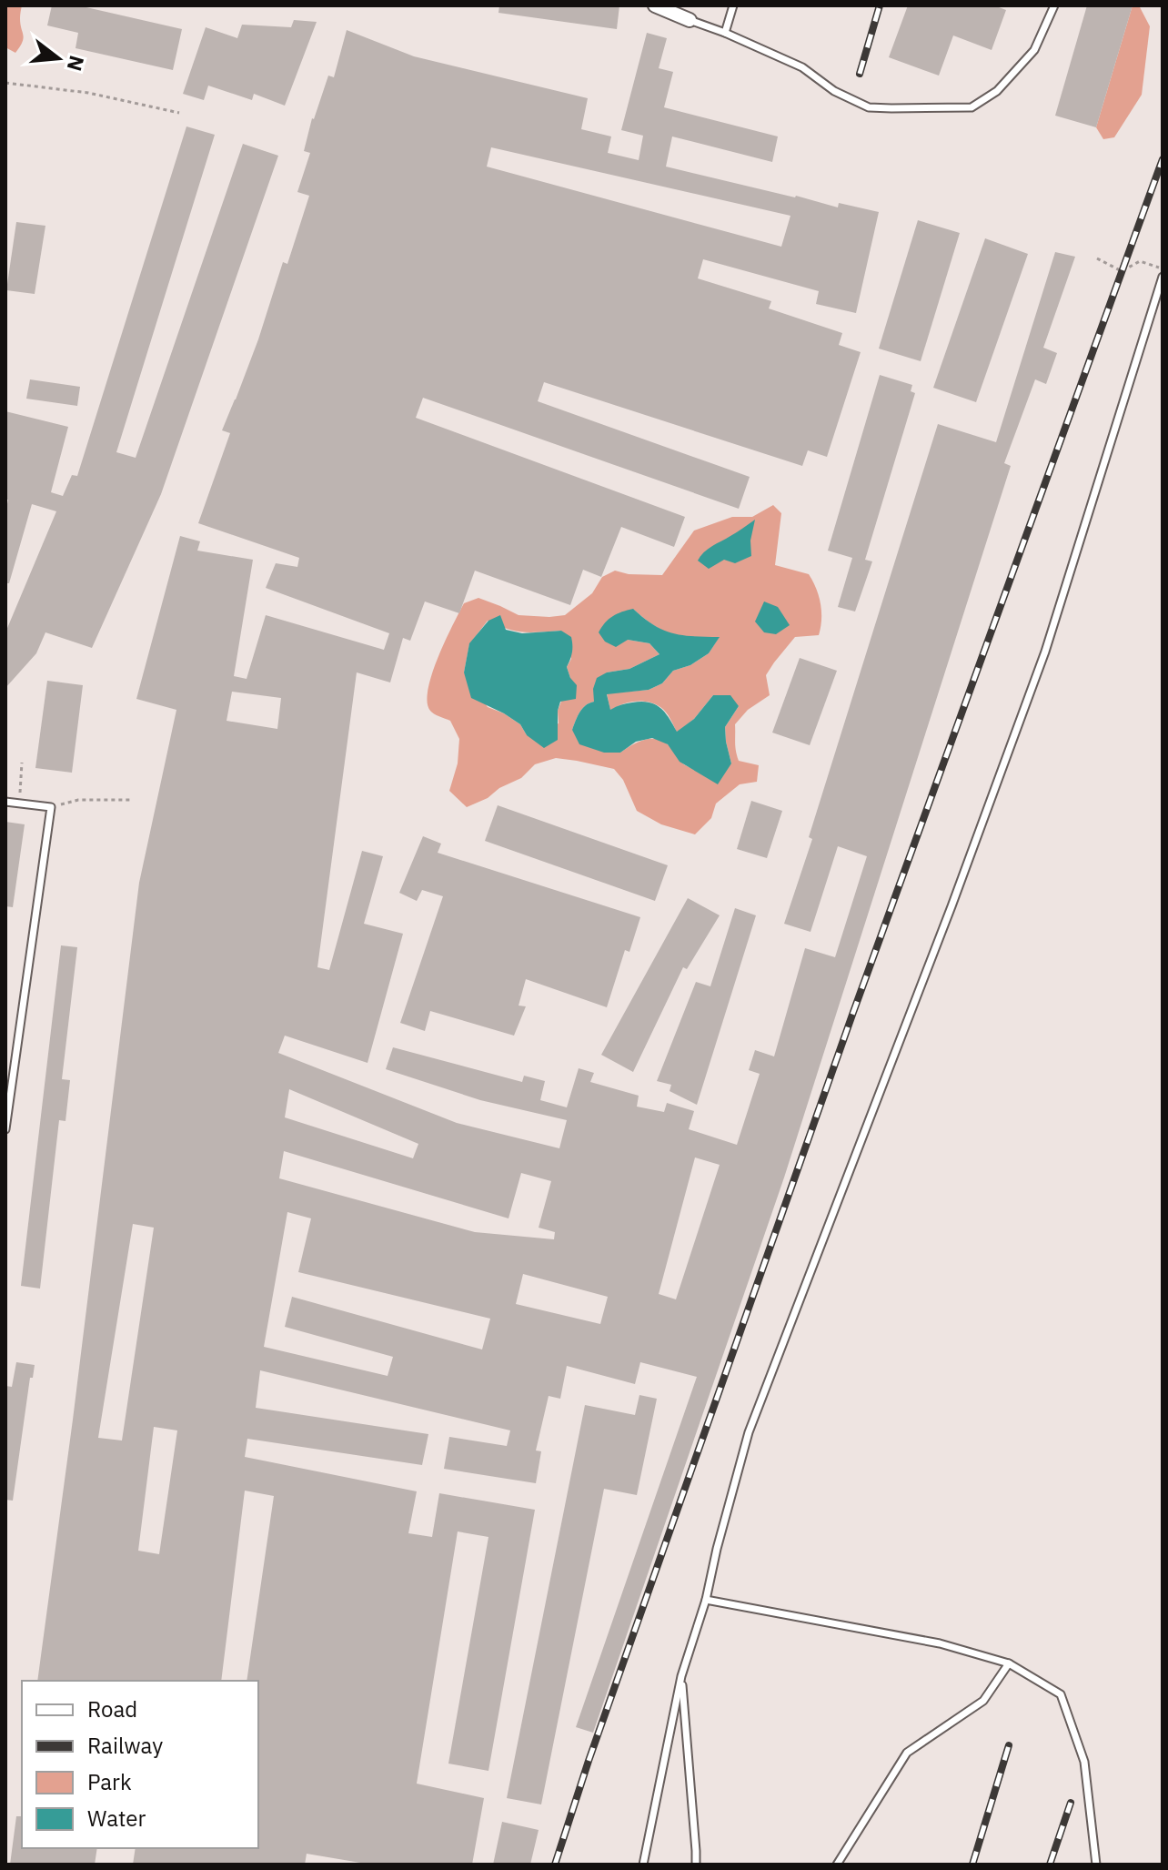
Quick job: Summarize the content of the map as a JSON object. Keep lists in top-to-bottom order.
{
  "legend": [
    "Road",
    "Railway",
    "Park",
    "Water"
  ],
  "north": "right"
}
